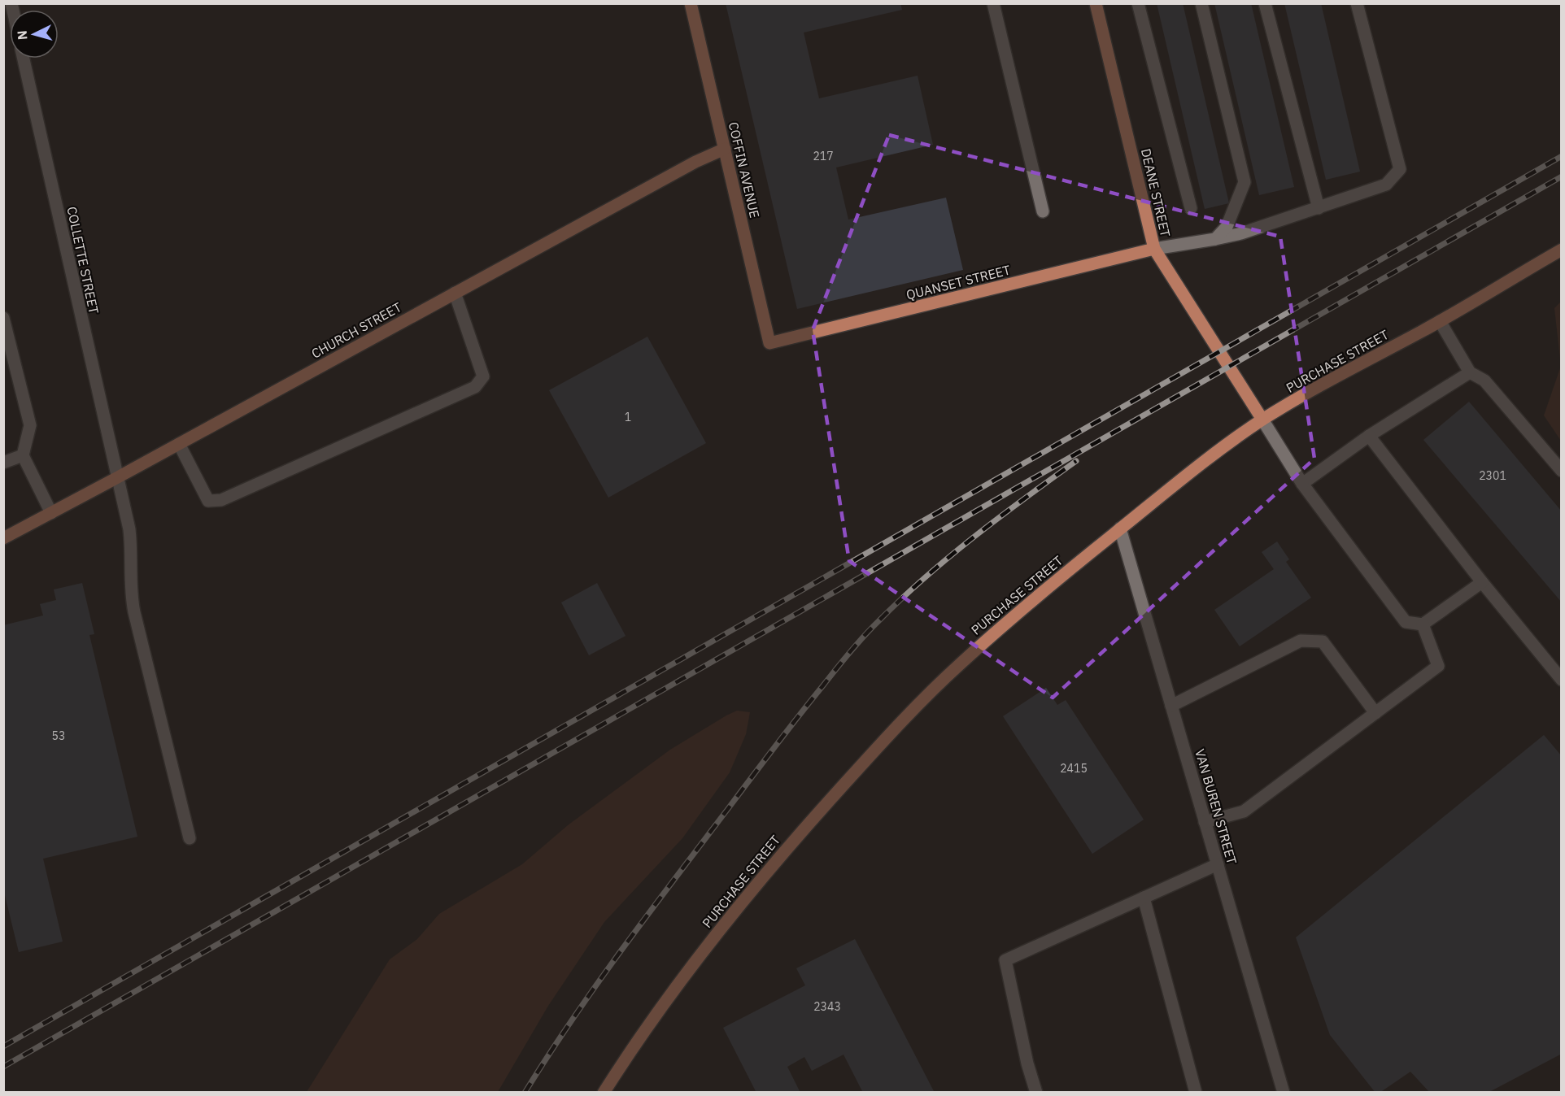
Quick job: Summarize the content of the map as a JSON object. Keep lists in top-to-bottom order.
{
  "streets": {
    "main road": [
      "COFFIN AVENUE",
      "DEANE STREET",
      "QUANSET STREET",
      "CHURCH STREET",
      "PURCHASE STREET"
    ],
    "street": ["COLLETTE STREET", "VAN BUREN STREET"]
  },
  "crossings": [
    ["COFFIN AVENUE", "QUANSET STREET"],
    ["COFFIN AVENUE", "CHURCH STREET"],
    ["DEANE STREET", "QUANSET STREET"],
    ["DEANE STREET", "PURCHASE STREET"],
    ["COLLETTE STREET", "CHURCH STREET"],
    ["PURCHASE STREET", "VAN BUREN STREET"]
  ],
  "house_numbers": [
    "217",
    "1",
    "2301",
    "53",
    "2415",
    "2343"
  ],
  "north": "left"
}
